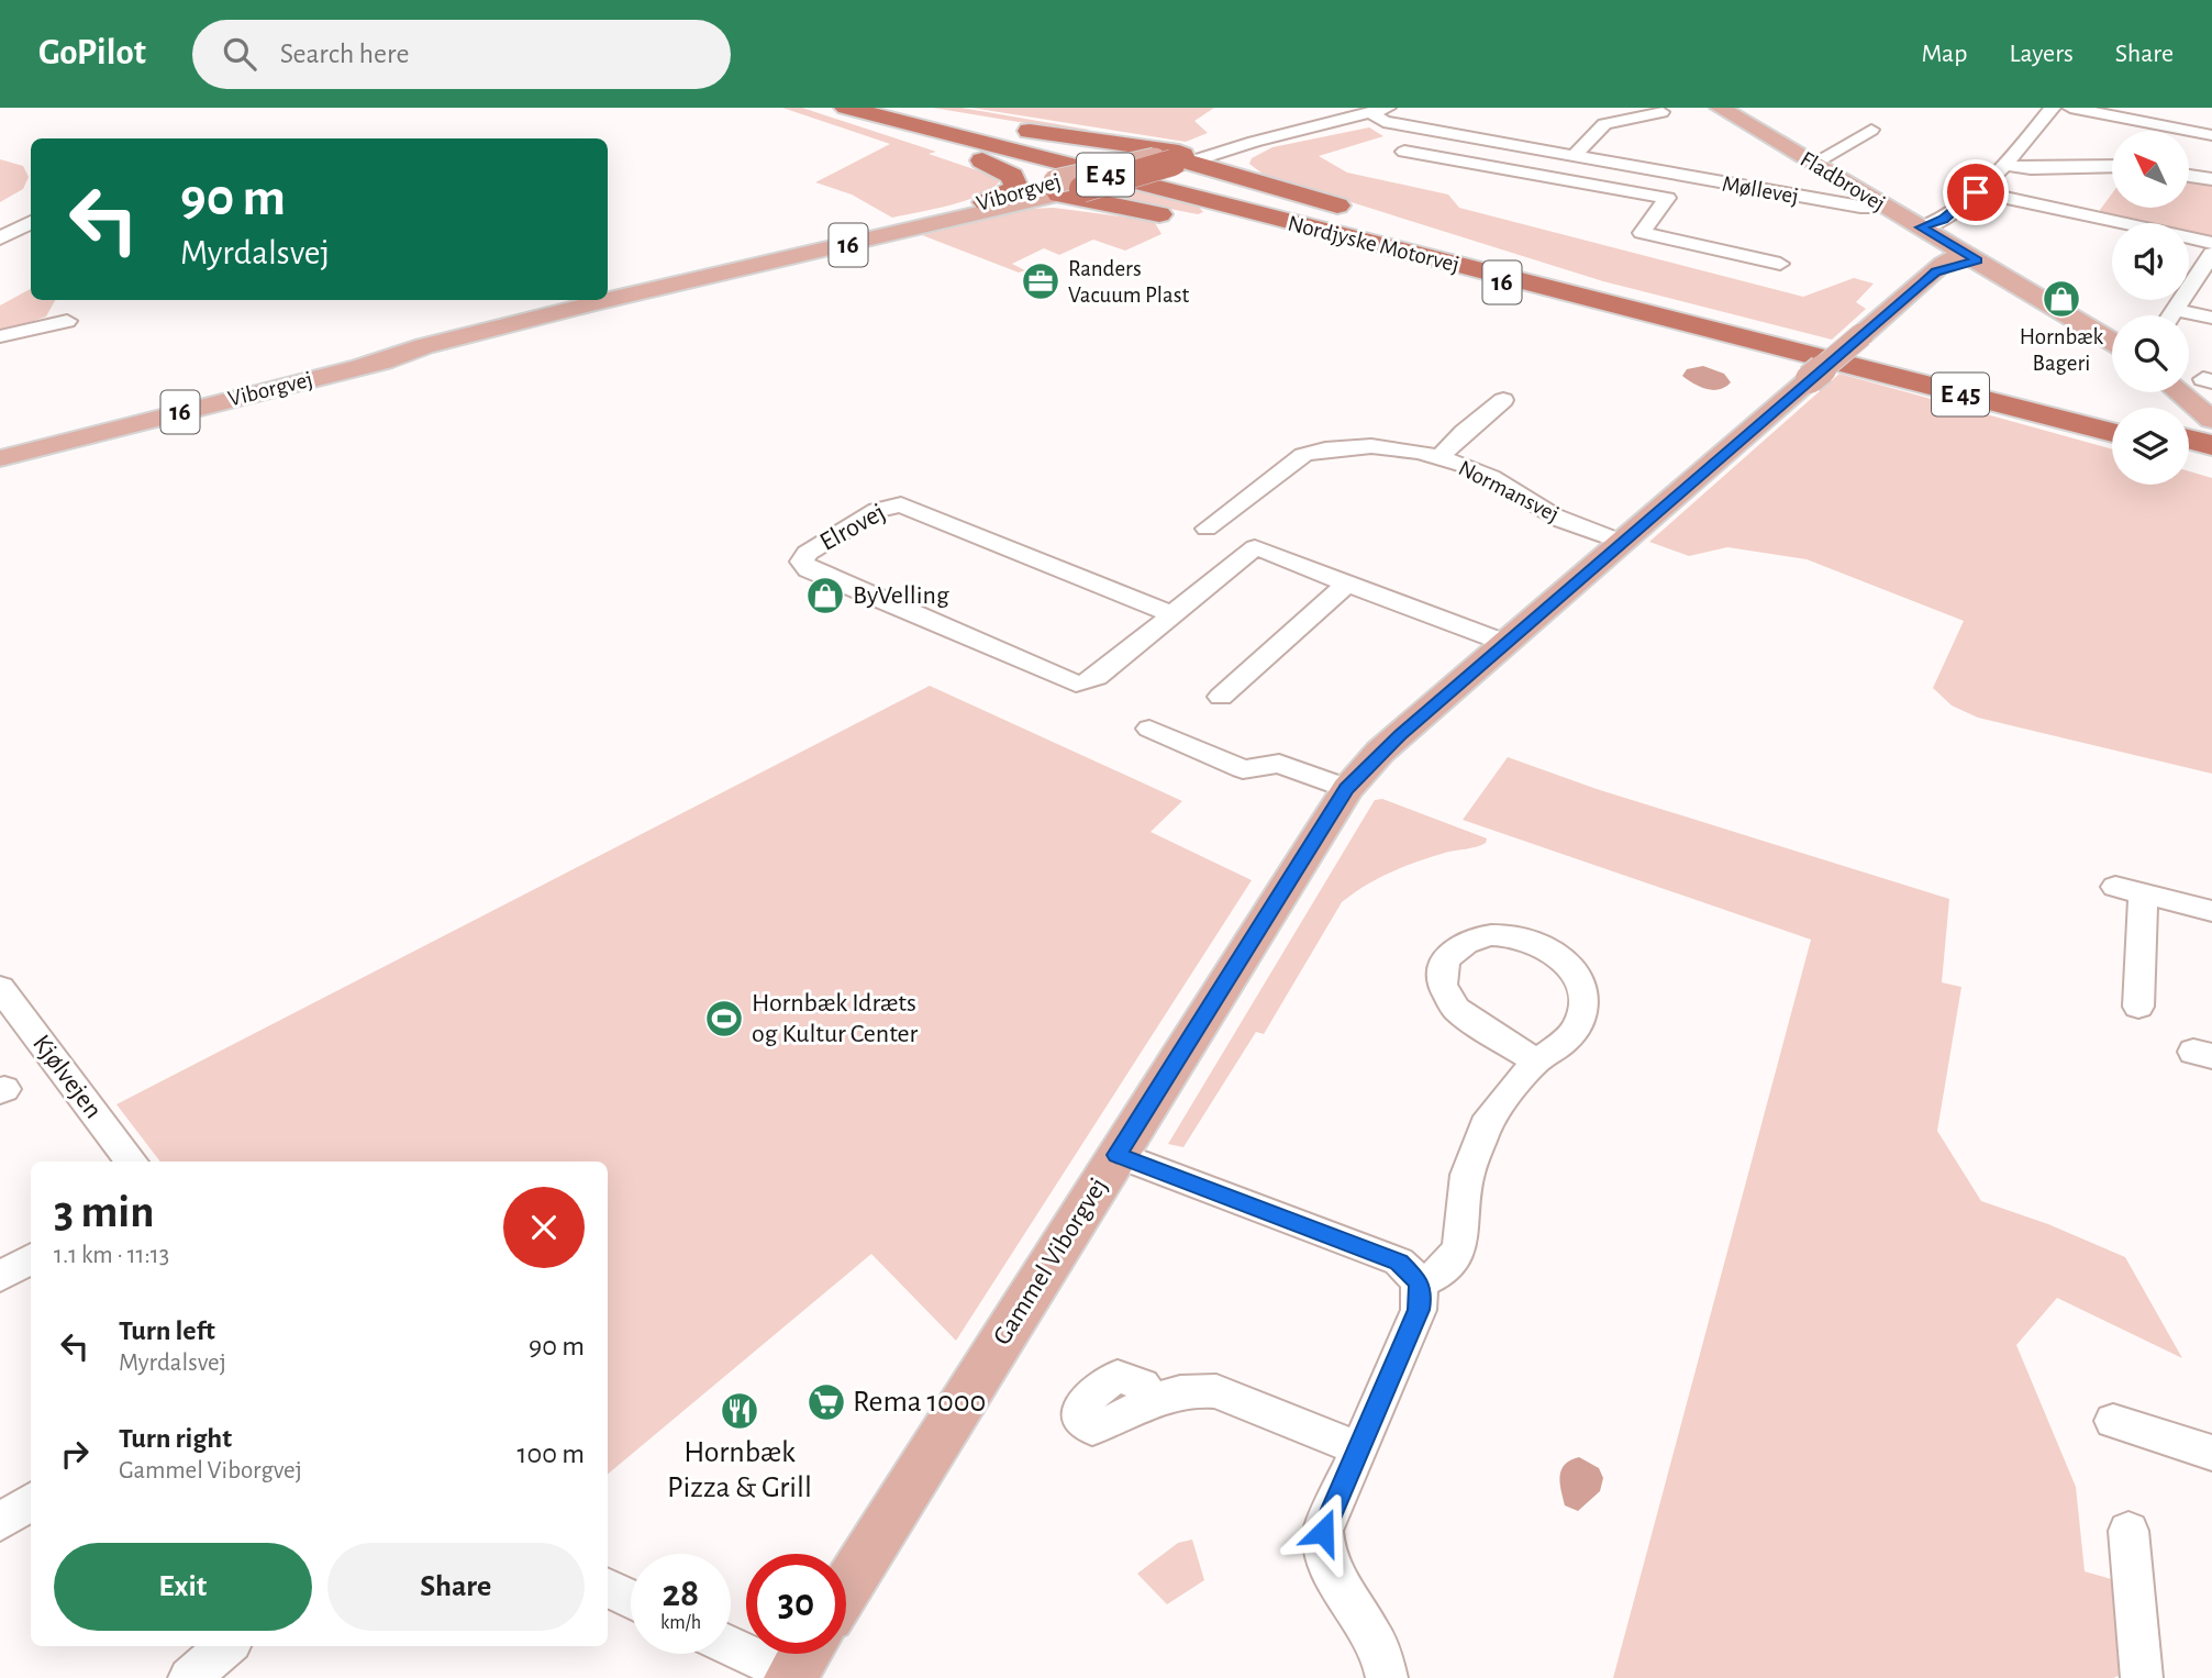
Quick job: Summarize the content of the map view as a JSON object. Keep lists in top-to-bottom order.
{
  "streets": {
    "highway": ["E 45", "Nordjyske Motorvej", "16"],
    "main road": ["Fladbrovej", "Viborgvej", "Gammel Viborgvej"],
    "street": [
      "Møllevej",
      "Normansvej",
      "Elrovej",
      "Kjølvejen"
    ]
  },
  "crossings": [
    ["Fladbrovej", "Møllevej"],
    ["Fladbrovej", "Gammel Viborgvej"],
    ["Viborgvej", "16"],
    ["Nordjyske Motorvej", "16"],
    ["Nordjyske Motorvej", "Gammel Viborgvej"],
    ["16", "Gammel Viborgvej"],
    ["Normansvej", "Elrovej"],
    ["Normansvej", "Gammel Viborgvej"]
  ],
  "places": {
    "office": ["Randers Vacuum Plast"],
    "shop": ["Hornbæk Bageri", "ByVelling"],
    "sports": ["Hornbæk Idræts og Kultur Center"],
    "supermarket": ["Rema 1000"],
    "restaurant": ["Hornbæk Pizza & Grill"]
  },
  "north": "top left",
  "page": {
    "header": "GoPilot",
    "search": "Search here",
    "nav": ["Map", "Layers", "Share"],
    "turn": ["90 m", "Myrdalsvej"],
    "heading": ["3 min", "1.1 km · 11:13"],
    "list": [
      {
        "name": "Turn left",
        "note": "Myrdalsvej",
        "value": "90 m"
      },
      {
        "name": "Turn right",
        "note": "Gammel Viborgvej",
        "value": "100 m"
      }
    ],
    "buttons": ["Exit", "Share"],
    "speed": "28 km/h",
    "limit": "30"
  }
}
